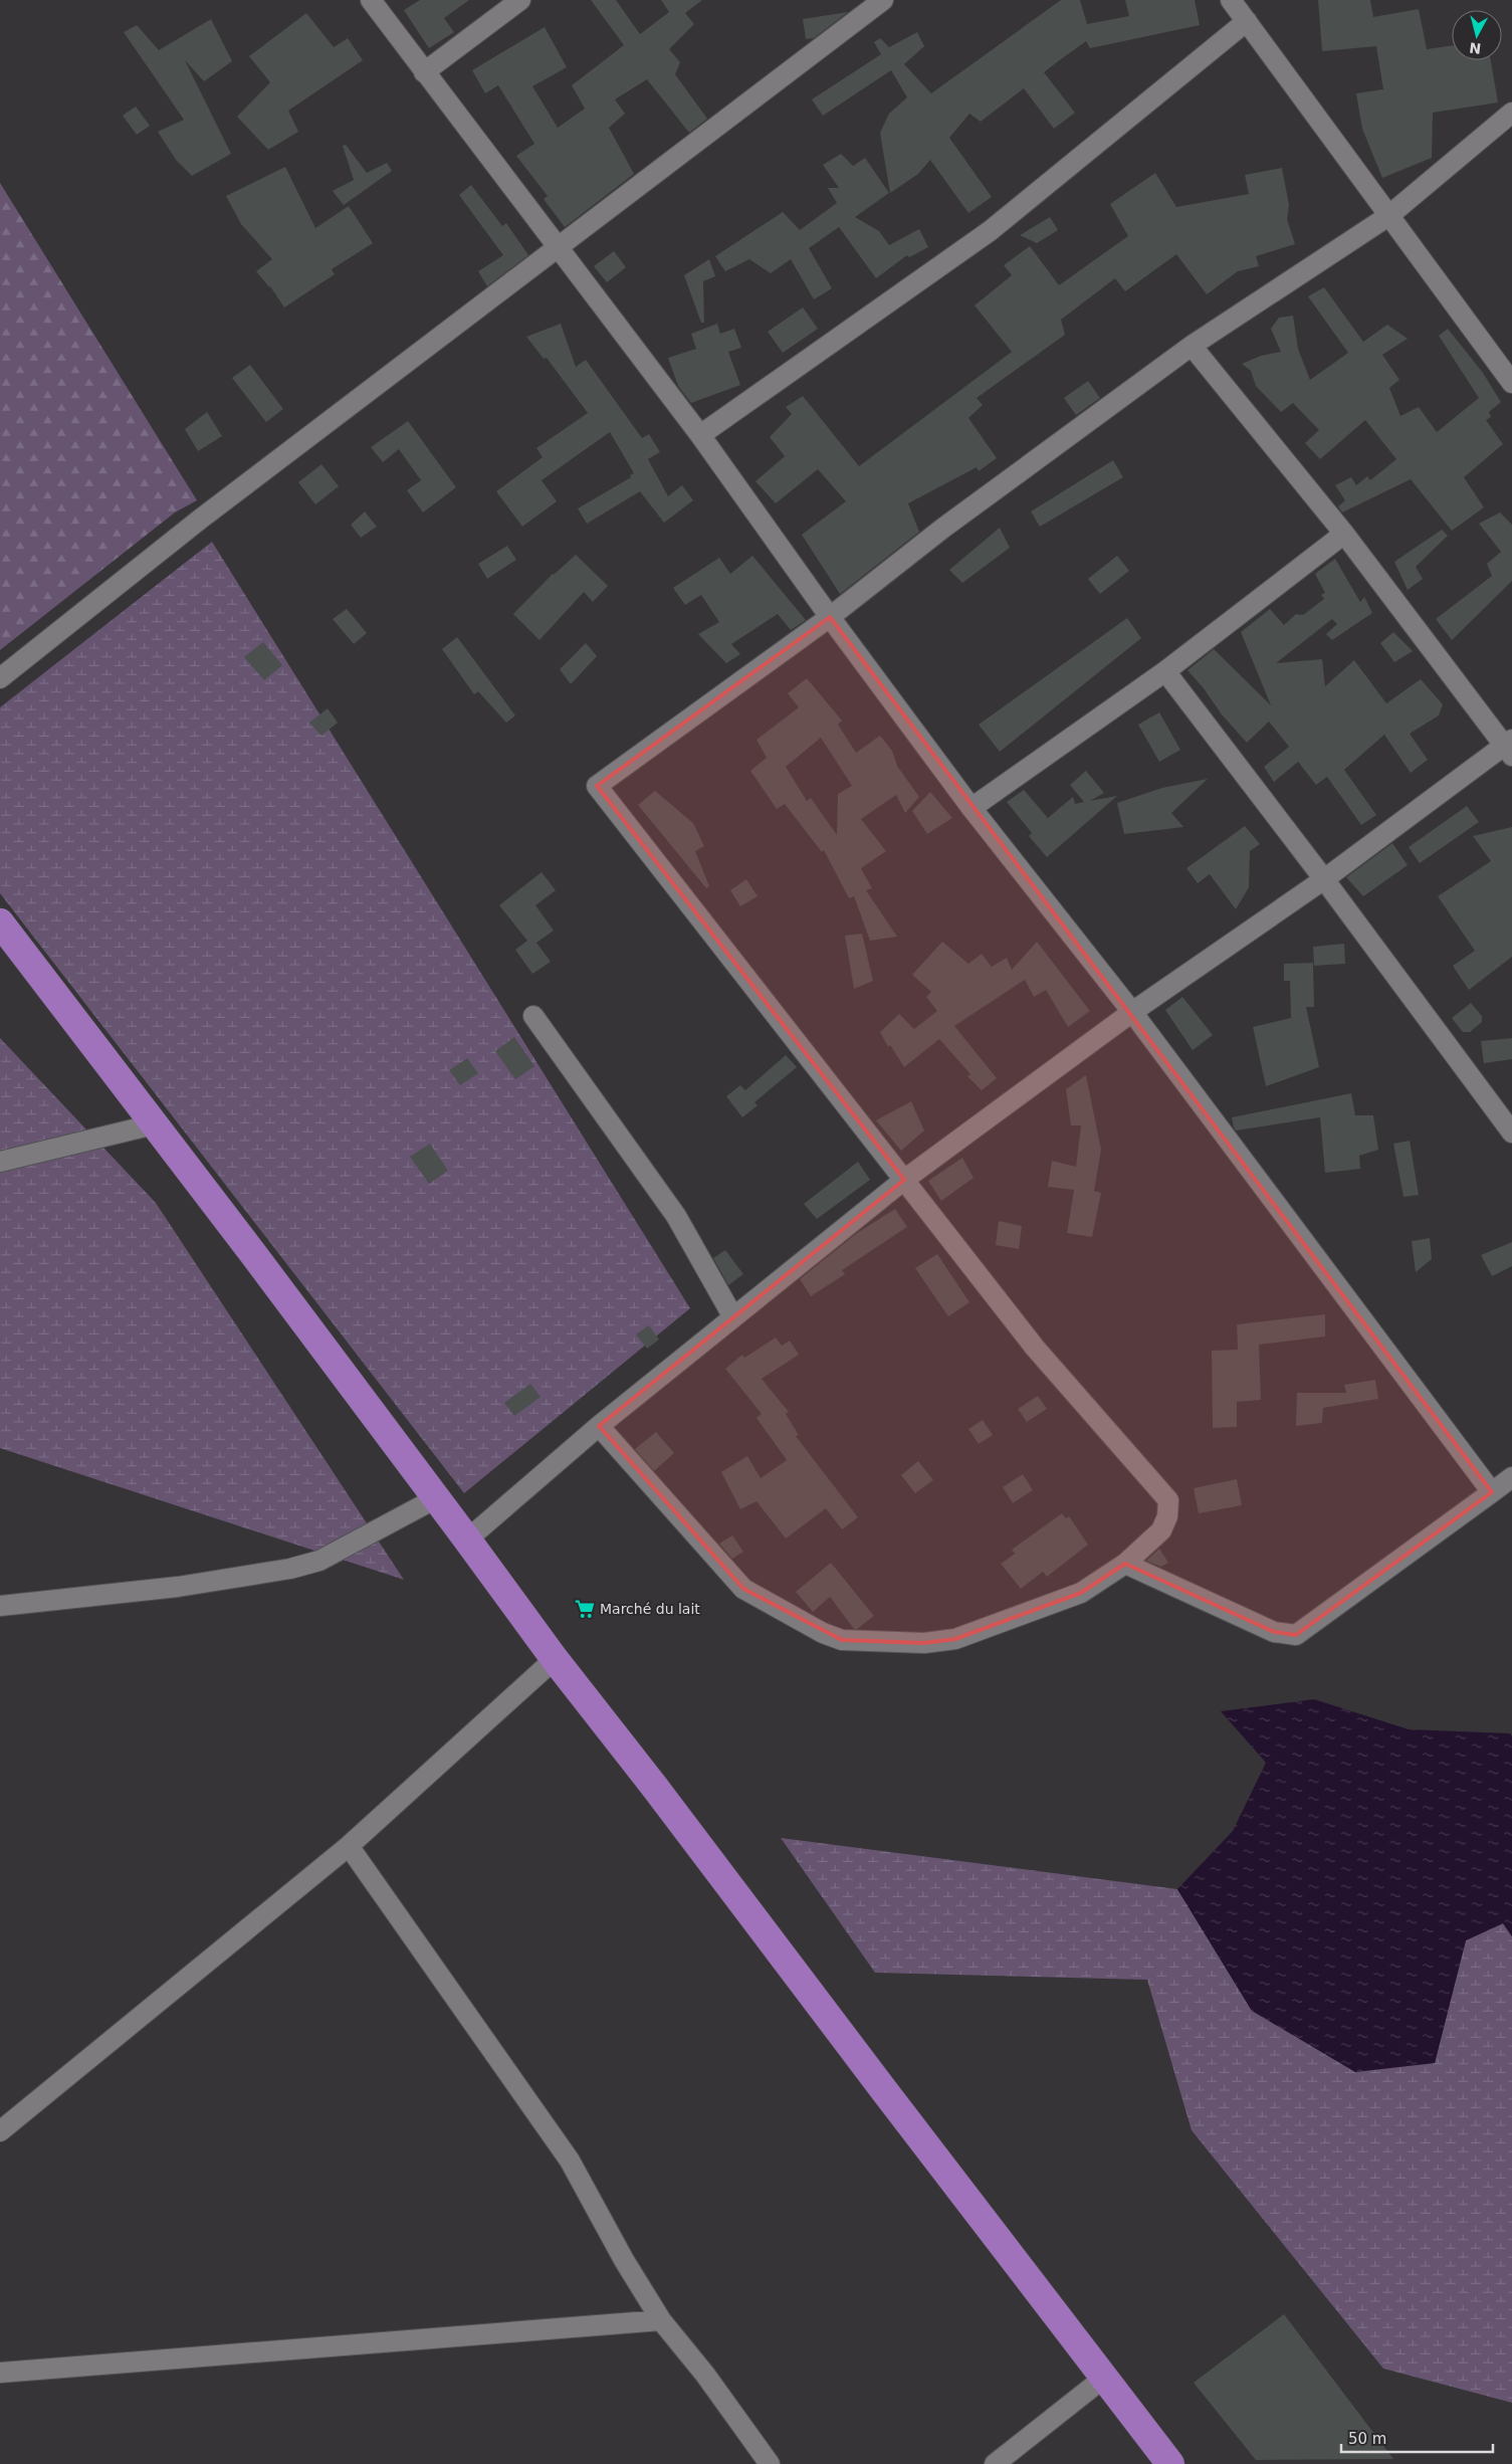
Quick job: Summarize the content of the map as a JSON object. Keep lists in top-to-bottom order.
{
  "places": {
    "supermarket": ["Marché du lait"]
  },
  "scale_bar": "50 m",
  "north": "bottom"
}
